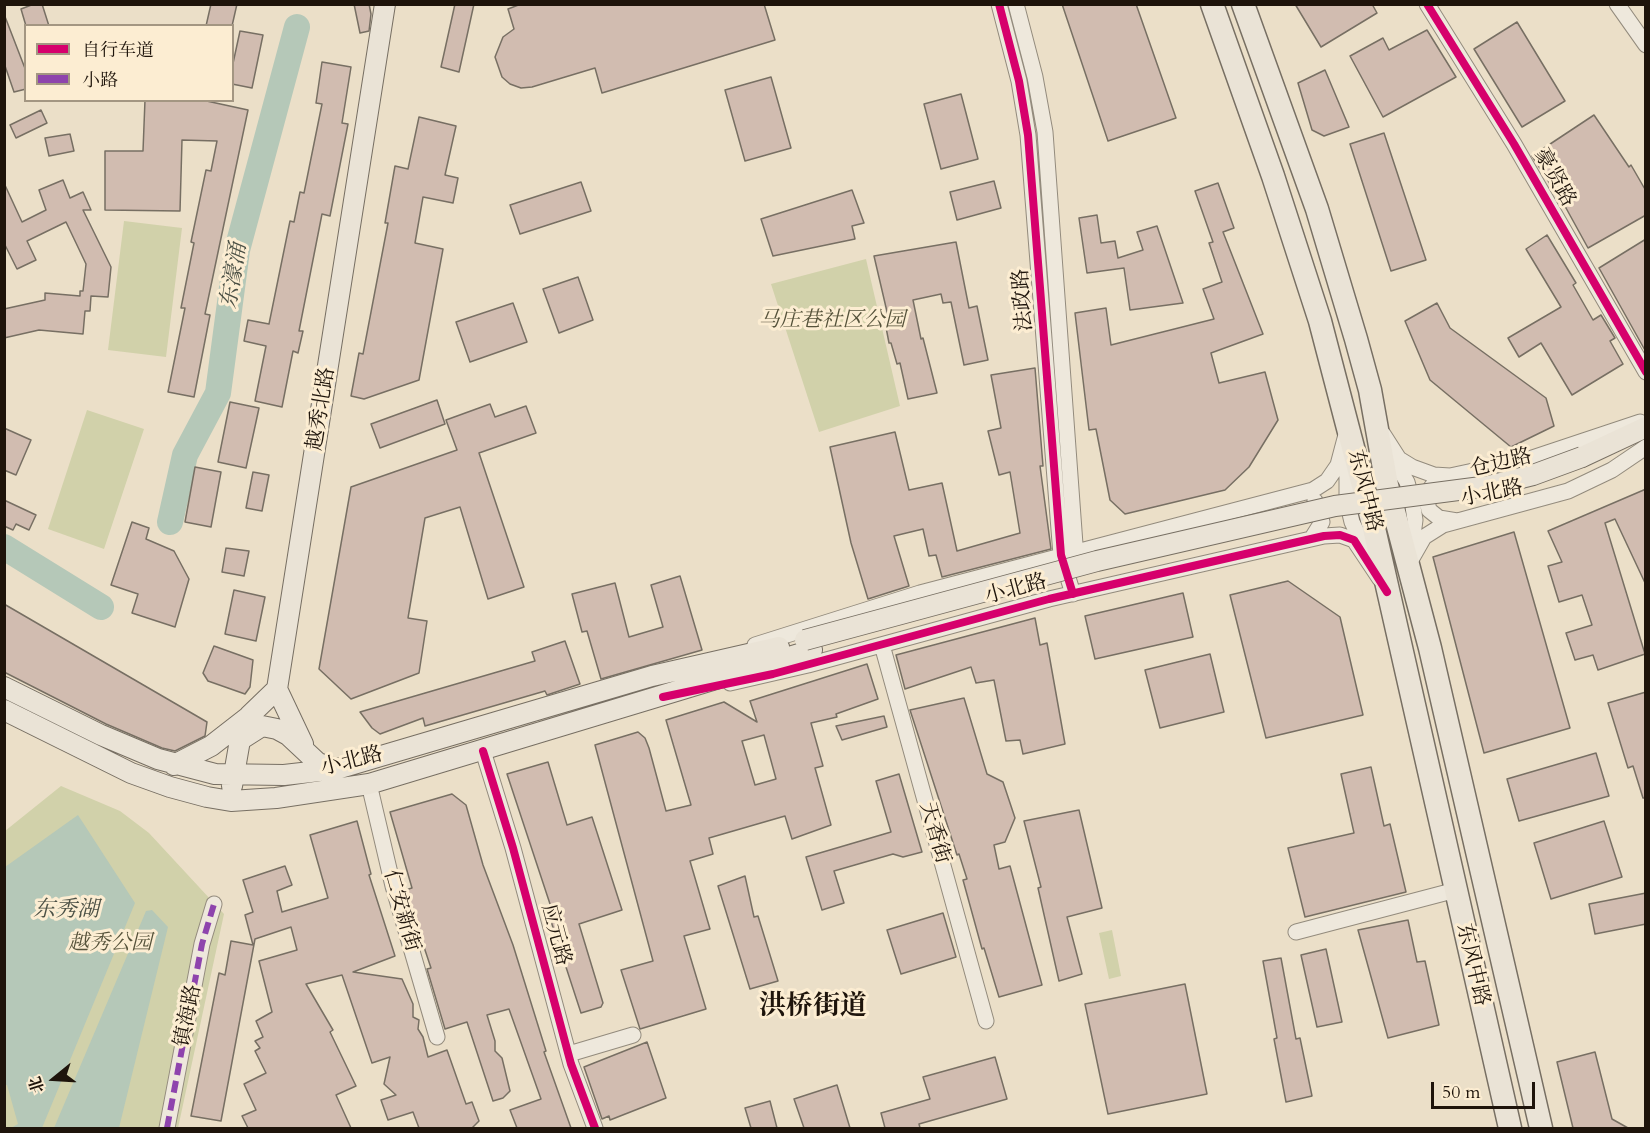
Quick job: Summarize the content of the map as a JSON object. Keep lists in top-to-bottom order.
{
  "streets": {
    "highway": ["东风中路"],
    "main road": ["越秀北路", "小北路"],
    "street": [
      "豪贤路",
      "法政路",
      "仓边路",
      "天香街",
      "仁安新街",
      "应元路",
      "镇海路"
    ]
  },
  "crossings": [
    ["法政路", "小北路"],
    ["仓边路", "东风中路"],
    ["东风中路", "小北路"],
    ["小北路", "天香街"],
    ["小北路", "仁安新街"],
    ["小北路", "应元路"]
  ],
  "districts": ["洪桥街道"],
  "water": ["东濠涌", "东秀湖"],
  "parks": ["马庄巷社区公园", "越秀公园"],
  "legend": ["自行车道", "小路"],
  "scale_bar": "50 m",
  "north": "left"
}
